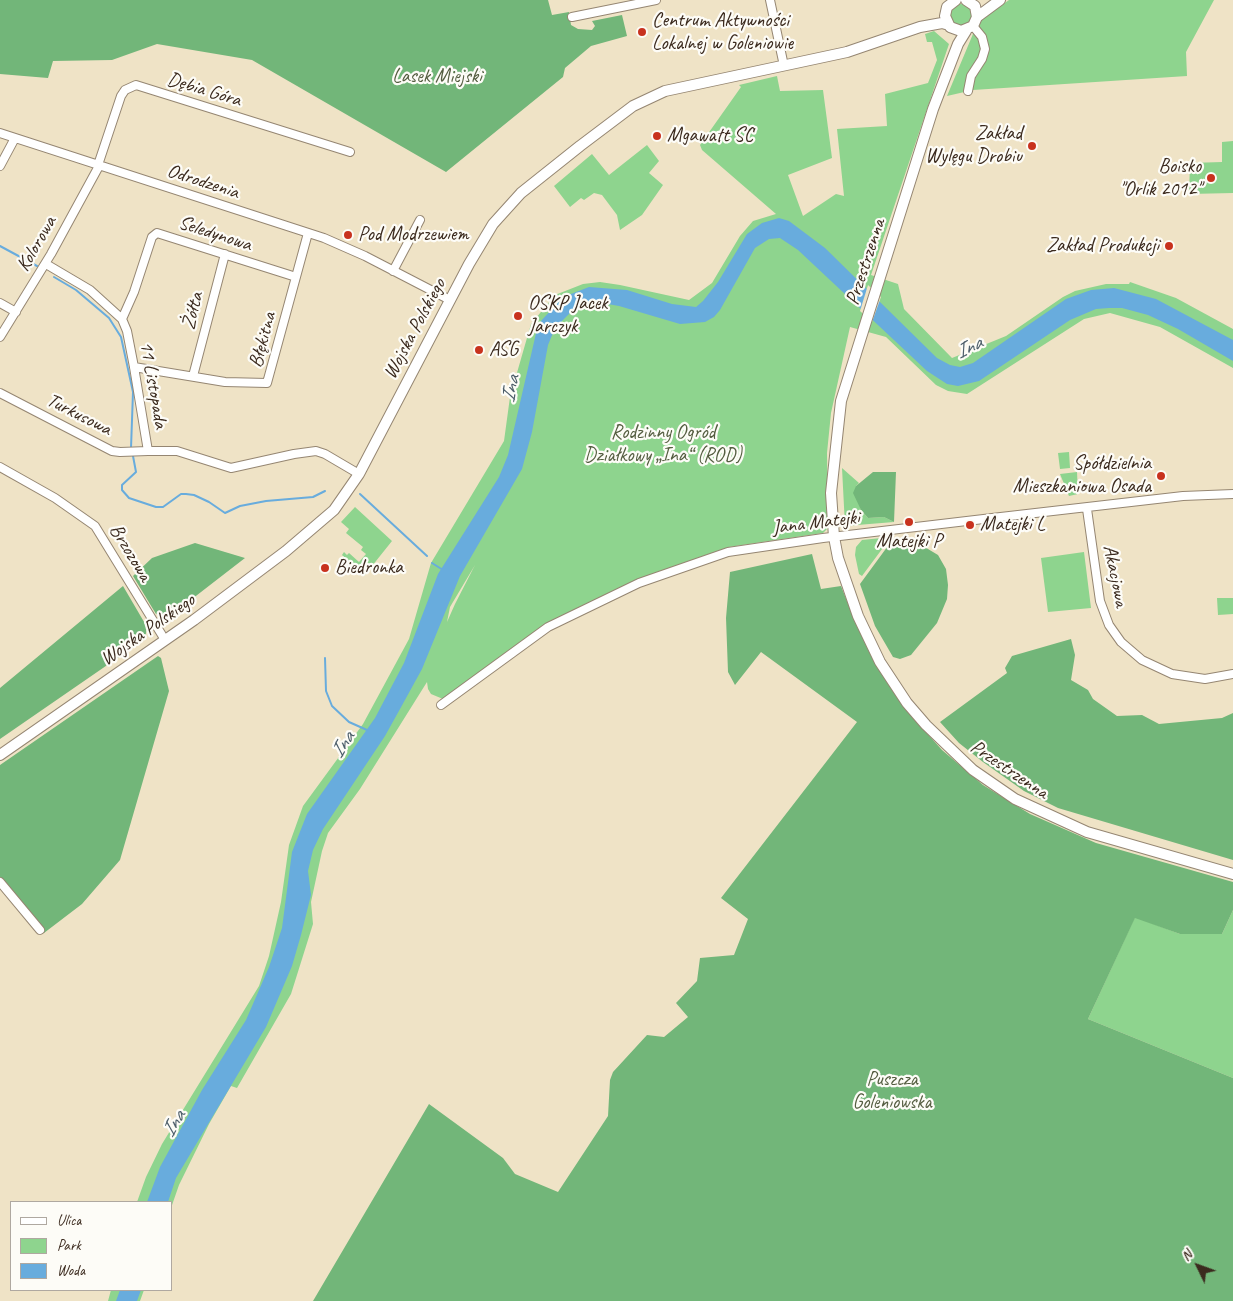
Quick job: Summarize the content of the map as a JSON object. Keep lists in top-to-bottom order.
{
  "streets": {
    "street": [
      "Dębia Góra",
      "Odrodzenia",
      "Seledynowa",
      "Kolorowa",
      "Przestrzenna",
      "Żółta",
      "Wojska Polskiego",
      "Błękitna",
      "11 Listopada",
      "Turkusowa",
      "Jana Matejki",
      "Brzozowa",
      "Akacjowa"
    ]
  },
  "crossings": [
    ["Dębia Góra", "Odrodzenia"],
    ["Dębia Góra", "Kolorowa"],
    ["Odrodzenia", "Kolorowa"],
    ["Odrodzenia", "Wojska Polskiego"],
    ["Odrodzenia", "Błękitna"],
    ["Seledynowa", "Żółta"],
    ["Seledynowa", "Błękitna"],
    ["Seledynowa", "11 Listopada"],
    ["Kolorowa", "11 Listopada"],
    ["Przestrzenna", "Wojska Polskiego"],
    ["Przestrzenna", "Jana Matejki"],
    ["Żółta", "Błękitna"],
    ["Wojska Polskiego", "11 Listopada"],
    ["Wojska Polskiego", "Brzozowa"],
    ["Błękitna", "11 Listopada"],
    ["11 Listopada", "Turkusowa"],
    ["Jana Matejki", "Akacjowa"]
  ],
  "water": ["Ina"],
  "parks": ["Lasek Miejski", "Rodzinny Ogród Działkowy „Ina“ (ROD)", "Puszcza Goleniowska"],
  "places": [
    "Centrum Aktywności Lokalnej w Goleniowie",
    "Mgawatt SC",
    "Zakład Wylęgu Drobiu",
    "Boisko \"Orlik 2012\"",
    "Pod Modrzewiem",
    "Zakład Produkcji",
    "OSKP Jacek Jarczyk",
    "ASG",
    "Spółdzielnia Mieszkaniowa Osada",
    "Matejki P",
    "Matejki L",
    "Biedronka"
  ],
  "legend": ["Ulica", "Park", "Woda"],
  "north": "top left"
}
